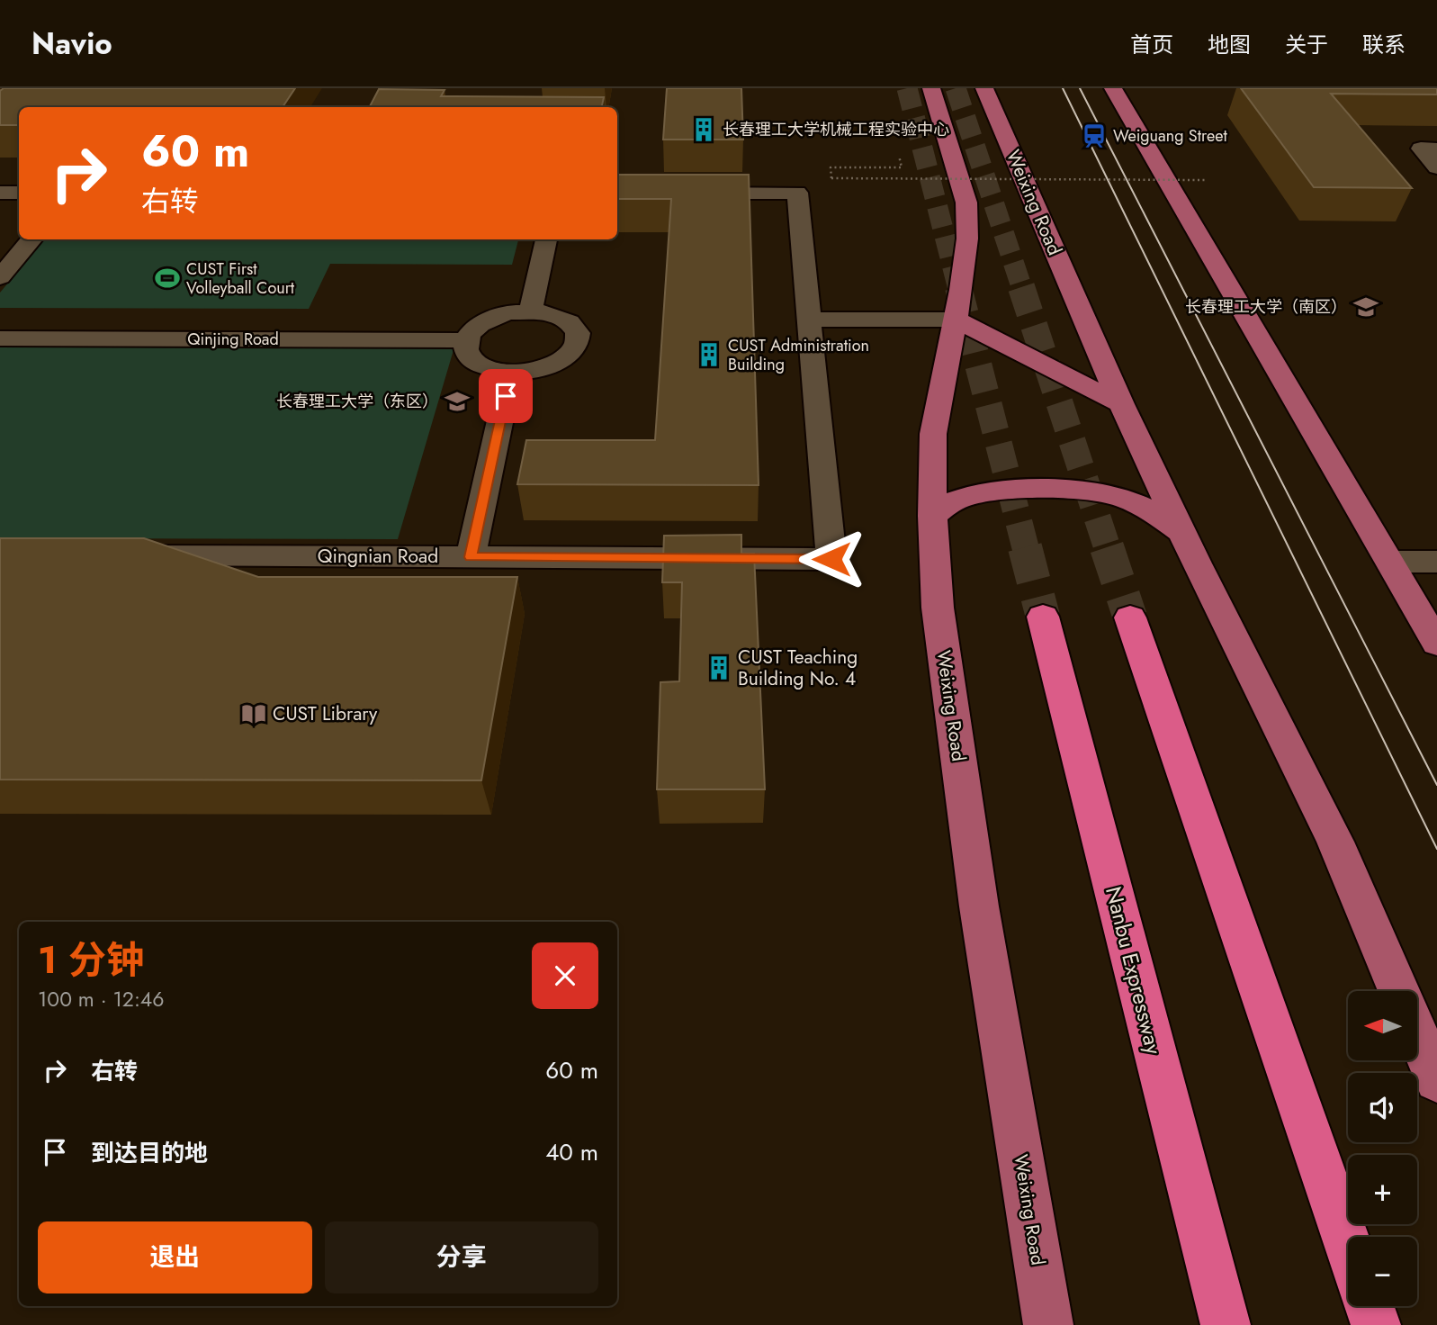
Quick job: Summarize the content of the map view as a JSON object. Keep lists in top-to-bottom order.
{
  "streets": {
    "highway": ["Nanbu Expressway"],
    "main road": ["Weixing Road"],
    "lane": ["Qinjing Road", "Qingnian Road"]
  },
  "places": {
    "building": ["长春理工大学机械工程实验中心", "CUST Administration Building", "CUST Teaching Building No. 4"],
    "station": ["Weiguang Street"],
    "sports": ["CUST First Volleyball Court"],
    "school or university": ["长春理工大学（南区）", "长春理工大学（东区）"],
    "library": ["CUST Library"]
  },
  "north": "left",
  "page": {
    "header": "Navio",
    "nav": [
      "首页",
      "地图",
      "关于",
      "联系"
    ],
    "turn": ["60 m", "右转"],
    "heading": ["1 分钟", "100 m · 12:46"],
    "map_buttons": ["+", "−"],
    "list": [
      {
        "name": "右转",
        "value": "60 m"
      },
      {
        "name": "到达目的地",
        "value": "40 m"
      }
    ],
    "buttons": ["退出", "分享"]
  }
}
